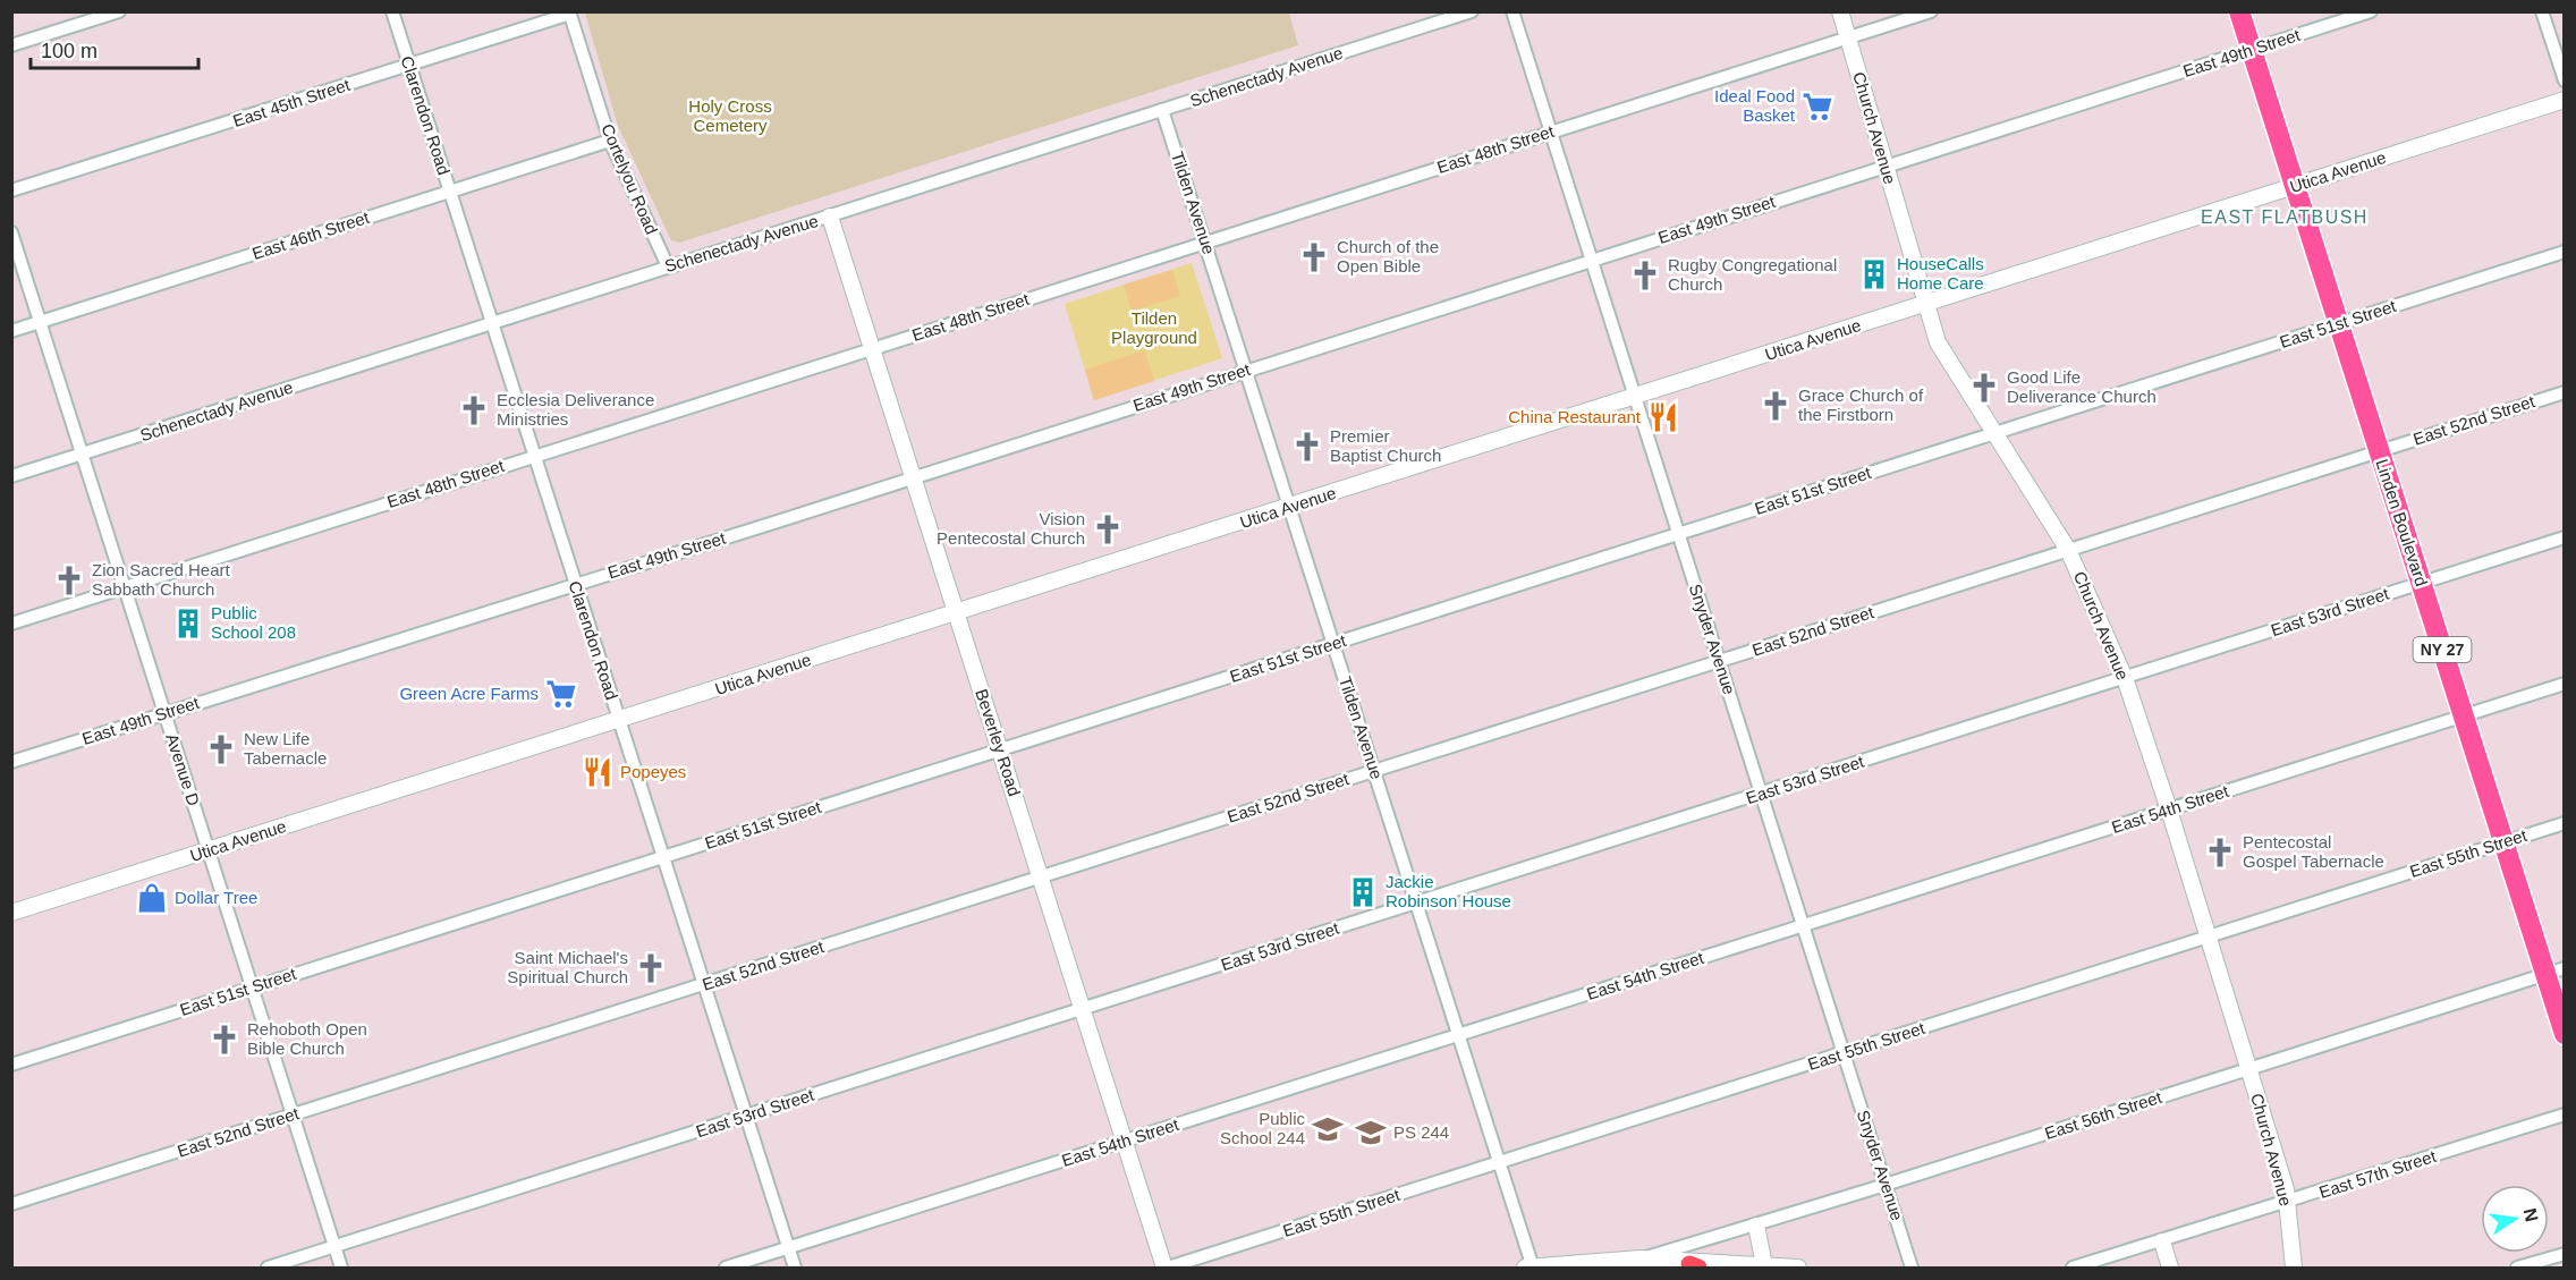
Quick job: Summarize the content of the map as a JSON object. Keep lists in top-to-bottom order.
{
  "streets": {
    "highway": ["Linden Boulevard", "NY 27"],
    "main road": ["Church Avenue", "Utica Avenue", "Beverley Road"],
    "street": [
      "East 49th Street",
      "Schenectady Avenue",
      "East 45th Street",
      "Clarendon Road",
      "East 48th Street",
      "Cortelyou Road",
      "Tilden Avenue",
      "East 46th Street",
      "East 51st Street",
      "East 52nd Street",
      "East 53rd Street",
      "Snyder Avenue",
      "Avenue D",
      "East 54th Street",
      "East 55th Street",
      "East 56th Street",
      "East 57th Street"
    ]
  },
  "crossings": [
    ["East 49th Street", "Clarendon Road"],
    ["East 49th Street", "Church Avenue"],
    ["East 49th Street", "Tilden Avenue"],
    ["East 49th Street", "Linden Boulevard"],
    ["East 49th Street", "Snyder Avenue"],
    ["East 49th Street", "Beverley Road"],
    ["East 49th Street", "Avenue D"],
    ["Schenectady Avenue", "Clarendon Road"],
    ["Schenectady Avenue", "Cortelyou Road"],
    ["Schenectady Avenue", "Tilden Avenue"],
    ["Schenectady Avenue", "Beverley Road"],
    ["Schenectady Avenue", "Avenue D"],
    ["East 45th Street", "Clarendon Road"],
    ["East 45th Street", "Cortelyou Road"],
    ["Clarendon Road", "East 48th Street"],
    ["Clarendon Road", "Utica Avenue"],
    ["Clarendon Road", "East 46th Street"],
    ["Clarendon Road", "East 51st Street"],
    ["Clarendon Road", "East 52nd Street"],
    ["Clarendon Road", "East 53rd Street"],
    ["Clarendon Road", "East 54th Street"],
    ["Church Avenue", "East 48th Street"],
    ["Church Avenue", "Utica Avenue"],
    ["Church Avenue", "East 51st Street"],
    ["Church Avenue", "East 52nd Street"],
    ["Church Avenue", "East 53rd Street"],
    ["Church Avenue", "East 54th Street"],
    ["Church Avenue", "East 55th Street"],
    ["Church Avenue", "East 56th Street"],
    ["Church Avenue", "East 57th Street"],
    ["East 48th Street", "Tilden Avenue"],
    ["East 48th Street", "Snyder Avenue"],
    ["East 48th Street", "Beverley Road"],
    ["East 48th Street", "Avenue D"],
    ["Utica Avenue", "Tilden Avenue"],
    ["Utica Avenue", "Linden Boulevard"],
    ["Utica Avenue", "Snyder Avenue"],
    ["Utica Avenue", "Beverley Road"],
    ["Utica Avenue", "Avenue D"],
    ["Cortelyou Road", "East 46th Street"],
    ["Tilden Avenue", "East 51st Street"],
    ["Tilden Avenue", "East 52nd Street"],
    ["Tilden Avenue", "East 53rd Street"],
    ["Tilden Avenue", "East 54th Street"],
    ["Tilden Avenue", "East 55th Street"],
    ["East 46th Street", "Avenue D"],
    ["East 51st Street", "Linden Boulevard"],
    ["East 51st Street", "Snyder Avenue"],
    ["East 51st Street", "Beverley Road"],
    ["East 51st Street", "Avenue D"],
    ["East 52nd Street", "Linden Boulevard"],
    ["East 52nd Street", "Snyder Avenue"],
    ["East 52nd Street", "Beverley Road"],
    ["East 52nd Street", "Avenue D"],
    ["Linden Boulevard", "East 53rd Street"],
    ["Linden Boulevard", "East 54th Street"],
    ["Linden Boulevard", "East 55th Street"],
    ["Linden Boulevard", "East 56th Street"],
    ["East 53rd Street", "Snyder Avenue"],
    ["East 53rd Street", "Beverley Road"],
    ["East 53rd Street", "Avenue D"],
    ["Snyder Avenue", "East 54th Street"],
    ["Snyder Avenue", "East 55th Street"],
    ["Snyder Avenue", "East 56th Street"],
    ["Beverley Road", "East 54th Street"],
    ["Beverley Road", "East 55th Street"]
  ],
  "districts": ["EAST FLATBUSH"],
  "parks": ["Holy Cross Cemetery", "Tilden Playground"],
  "places": {
    "supermarket": ["Ideal Food Basket", "Green Acre Farms"],
    "church": [
      "Church of the Open Bible",
      "Rugby Congregational Church",
      "Good Life Deliverance Church",
      "Grace Church of the Firstborn",
      "Ecclesia Deliverance Ministries",
      "Premier Baptist Church",
      "Vision Pentecostal Church",
      "Zion Sacred Heart Sabbath Church",
      "New Life Tabernacle",
      "Pentecostal Gospel Tabernacle",
      "Saint Michael's Spiritual Church",
      "Rehoboth Open Bible Church"
    ],
    "building": ["HouseCalls Home Care", "Public School 208", "Jackie Robinson House"],
    "restaurant": ["China Restaurant", "Popeyes"],
    "shop": ["Dollar Tree"],
    "school or university": ["Public School 244", "PS 244"]
  },
  "scale_bar": "100 m",
  "north": "right"
}
